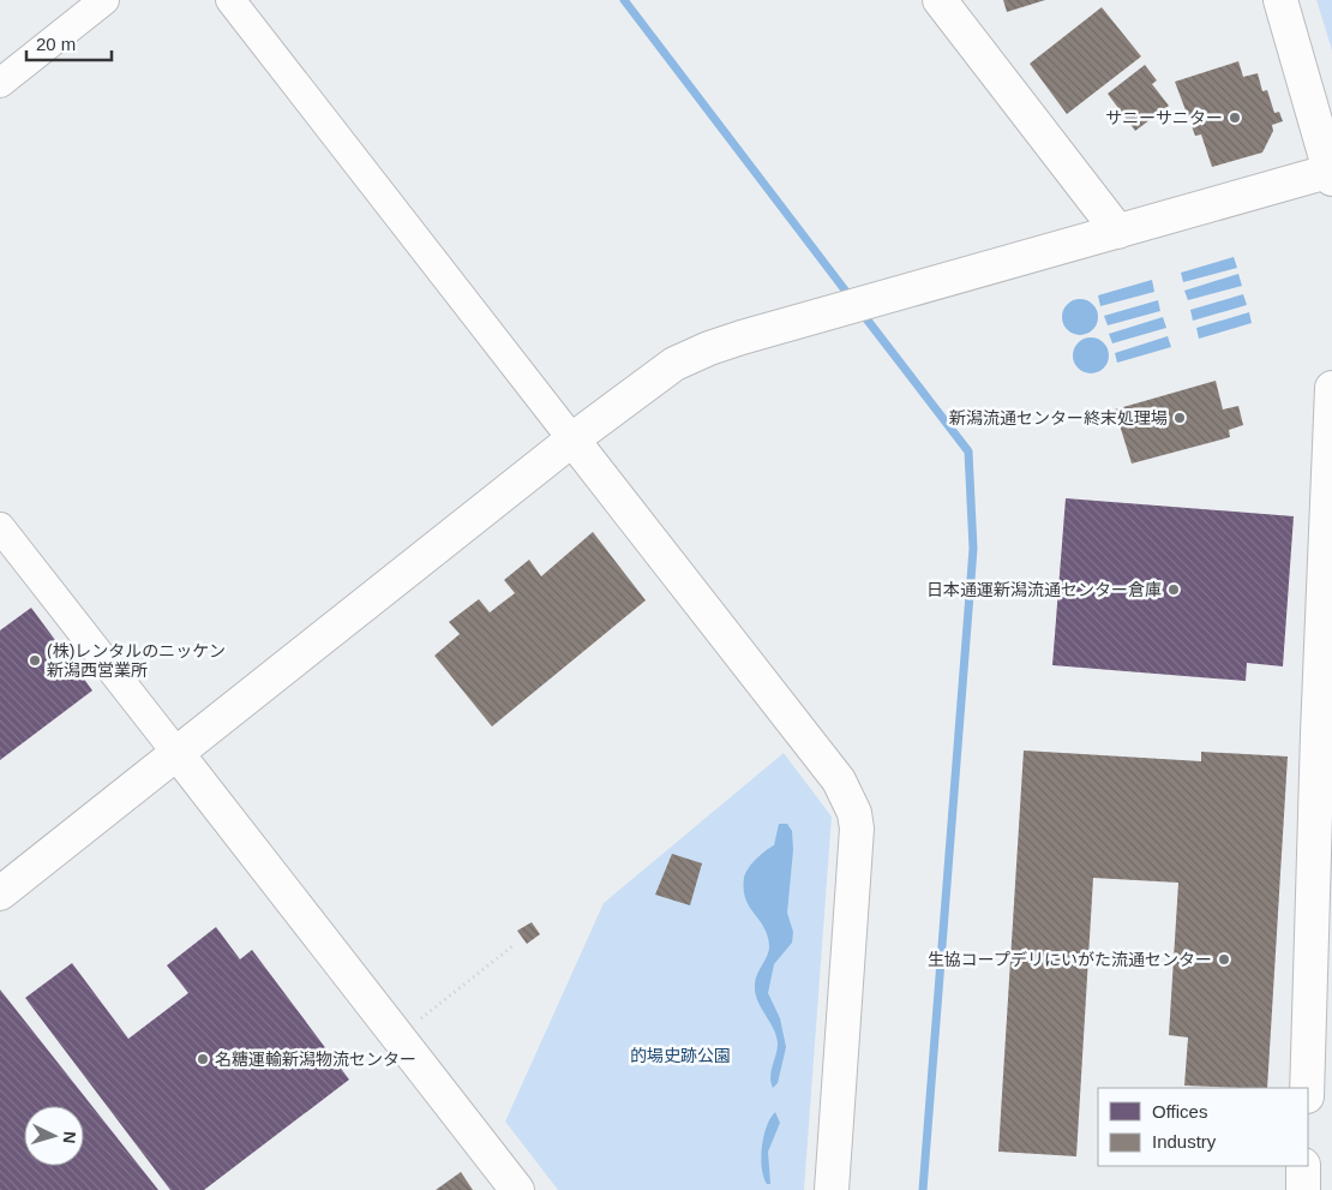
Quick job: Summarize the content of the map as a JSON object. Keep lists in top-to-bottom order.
{
  "parks": ["的場史跡公園"],
  "places": [
    "サニーサニター",
    "新潟流通センター終末処理場",
    "日本通運新潟流通センター倉庫",
    "(株)レンタルのニッケン 新潟西営業所",
    "生協コープデリにいがた流通センター",
    "名糖運輸新潟物流センター"
  ],
  "legend": ["Offices", "Industry"],
  "scale_bar": "20 m",
  "north": "right"
}
